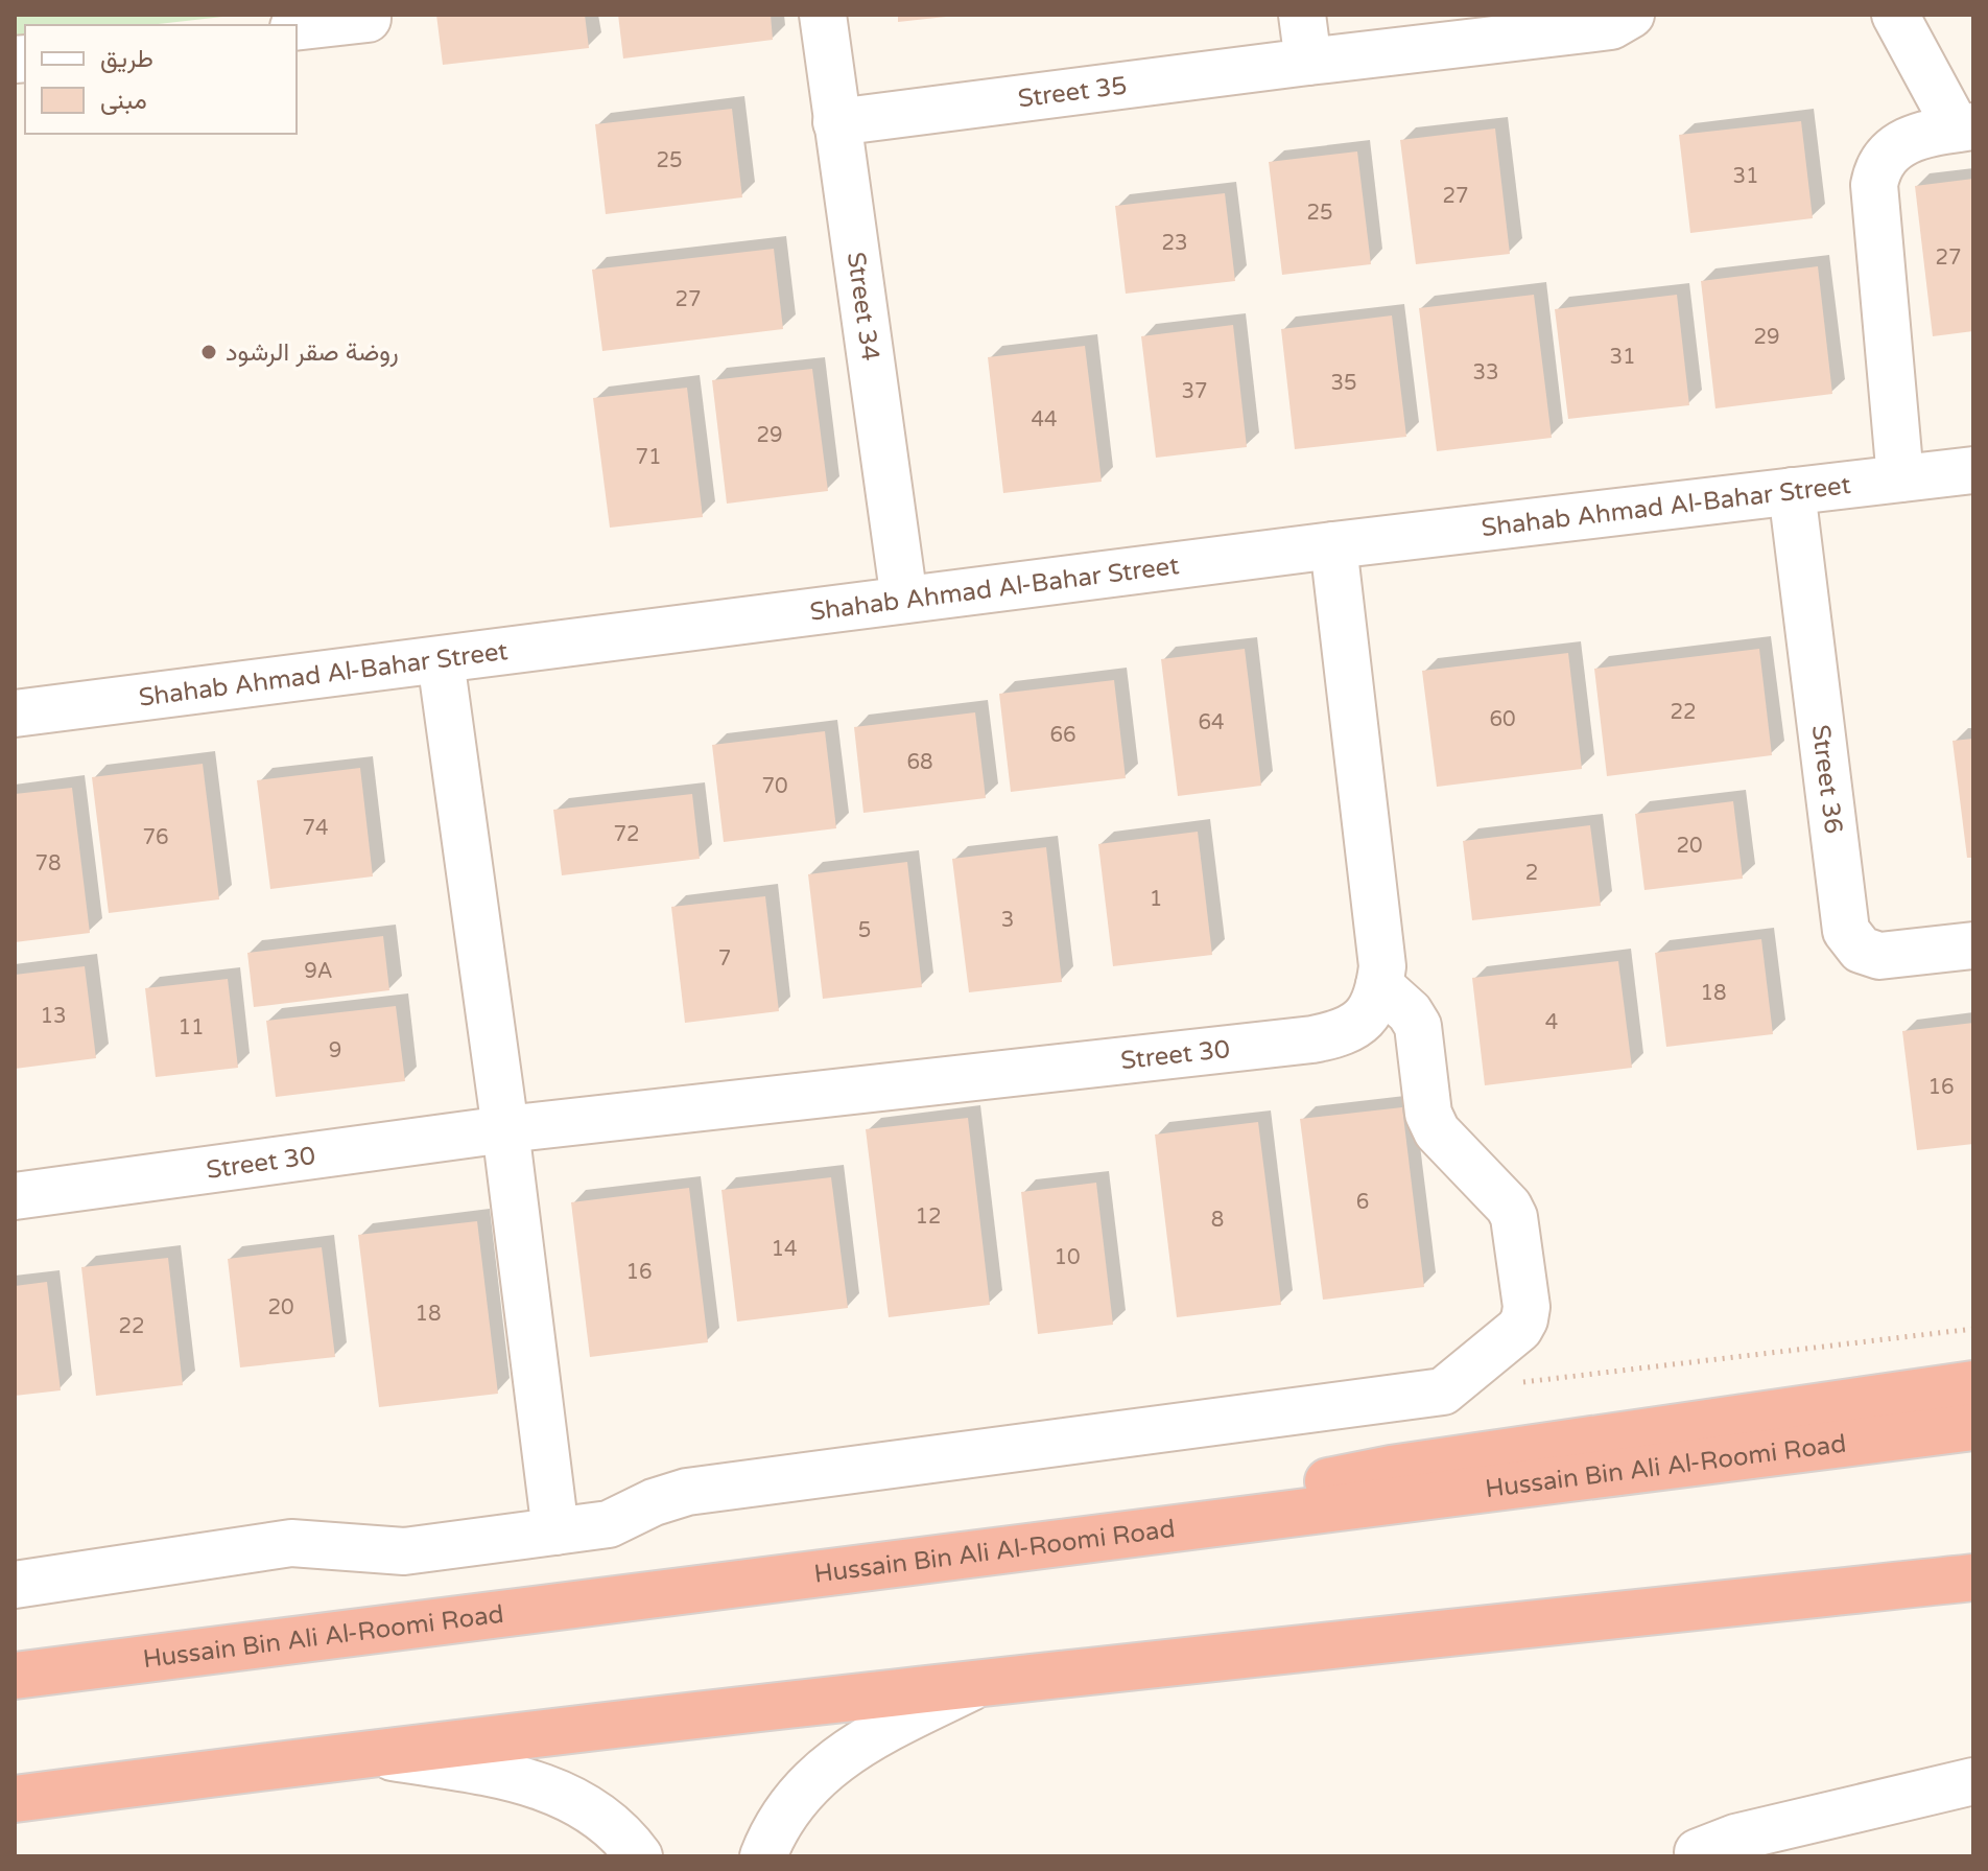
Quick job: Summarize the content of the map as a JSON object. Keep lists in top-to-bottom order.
{
  "streets": {
    "highway": ["Hussain Bin Ali Al-Roomi Road"],
    "street": [
      "Street 35",
      "Street 34",
      "Shahab Ahmad Al-Bahar Street",
      "Street 36",
      "Street 30"
    ]
  },
  "crossings": [
    ["Street 35", "Street 34"],
    ["Street 34", "Shahab Ahmad Al-Bahar Street"],
    ["Shahab Ahmad Al-Bahar Street", "Street 36"],
    ["Shahab Ahmad Al-Bahar Street", "Street 30"]
  ],
  "places": ["روضة صقر الرشود"],
  "house_numbers": [
    "25",
    "31",
    "27",
    "25",
    "23",
    "27",
    "27",
    "29",
    "31",
    "33",
    "35",
    "37",
    "44",
    "29",
    "71",
    "22",
    "60",
    "64",
    "66",
    "68",
    "70",
    "74",
    "72",
    "76",
    "20",
    "78",
    "2",
    "1",
    "3",
    "5",
    "7",
    "9A",
    "18",
    "13",
    "4",
    "11",
    "9",
    "16",
    "6",
    "12",
    "8",
    "14",
    "10",
    "16",
    "20",
    "18",
    "22"
  ],
  "legend": ["طريق", "مبنى"]
}
